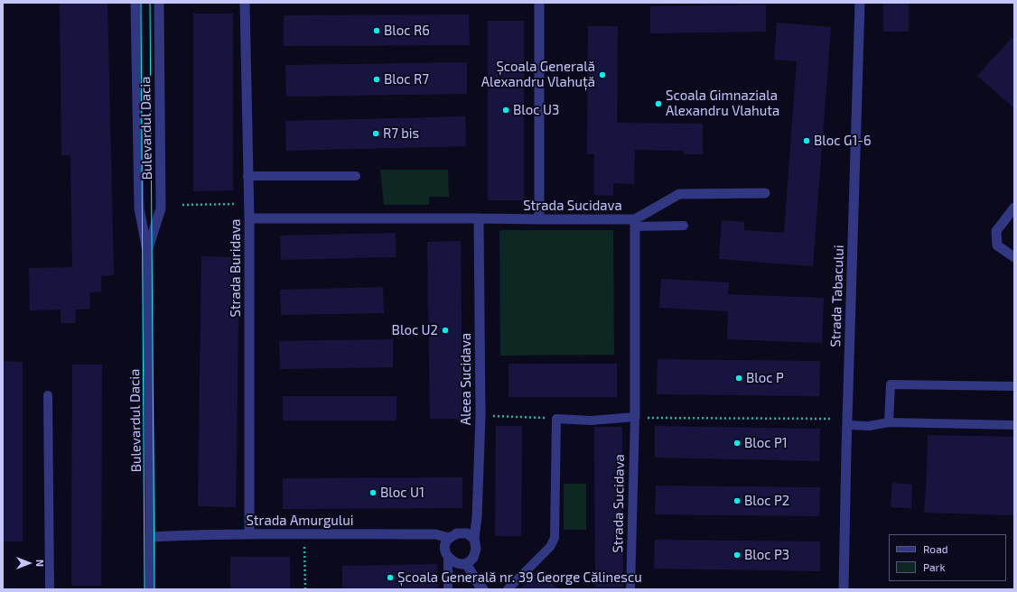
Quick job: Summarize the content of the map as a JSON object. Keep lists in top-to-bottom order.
{
  "streets": {
    "street": [
      "Bulevardul Dacia",
      "Strada Sucidava",
      "Strada Buridava",
      "Strada Tabacului",
      "Aleea Sucidava",
      "Strada Amurgului"
    ]
  },
  "crossings": [
    ["Bulevardul Dacia", "Strada Amurgului"],
    ["Strada Sucidava", "Strada Buridava"],
    ["Strada Sucidava", "Aleea Sucidava"],
    ["Strada Buridava", "Strada Amurgului"],
    ["Aleea Sucidava", "Strada Amurgului"]
  ],
  "places": [
    "Bloc R6",
    "Școala Generală Alexandru Vlahuță",
    "Bloc R7",
    "Scoala Gimnaziala Alexandru Vlahuta",
    "Bloc U3",
    "R7 bis",
    "Bloc G1-6",
    "Bloc U2",
    "Bloc P",
    "Bloc P1",
    "Bloc U1",
    "Bloc P2",
    "Bloc P3",
    "Școala Generală nr. 39 George Călinescu"
  ],
  "legend": ["Road", "Park"],
  "north": "right"
}
